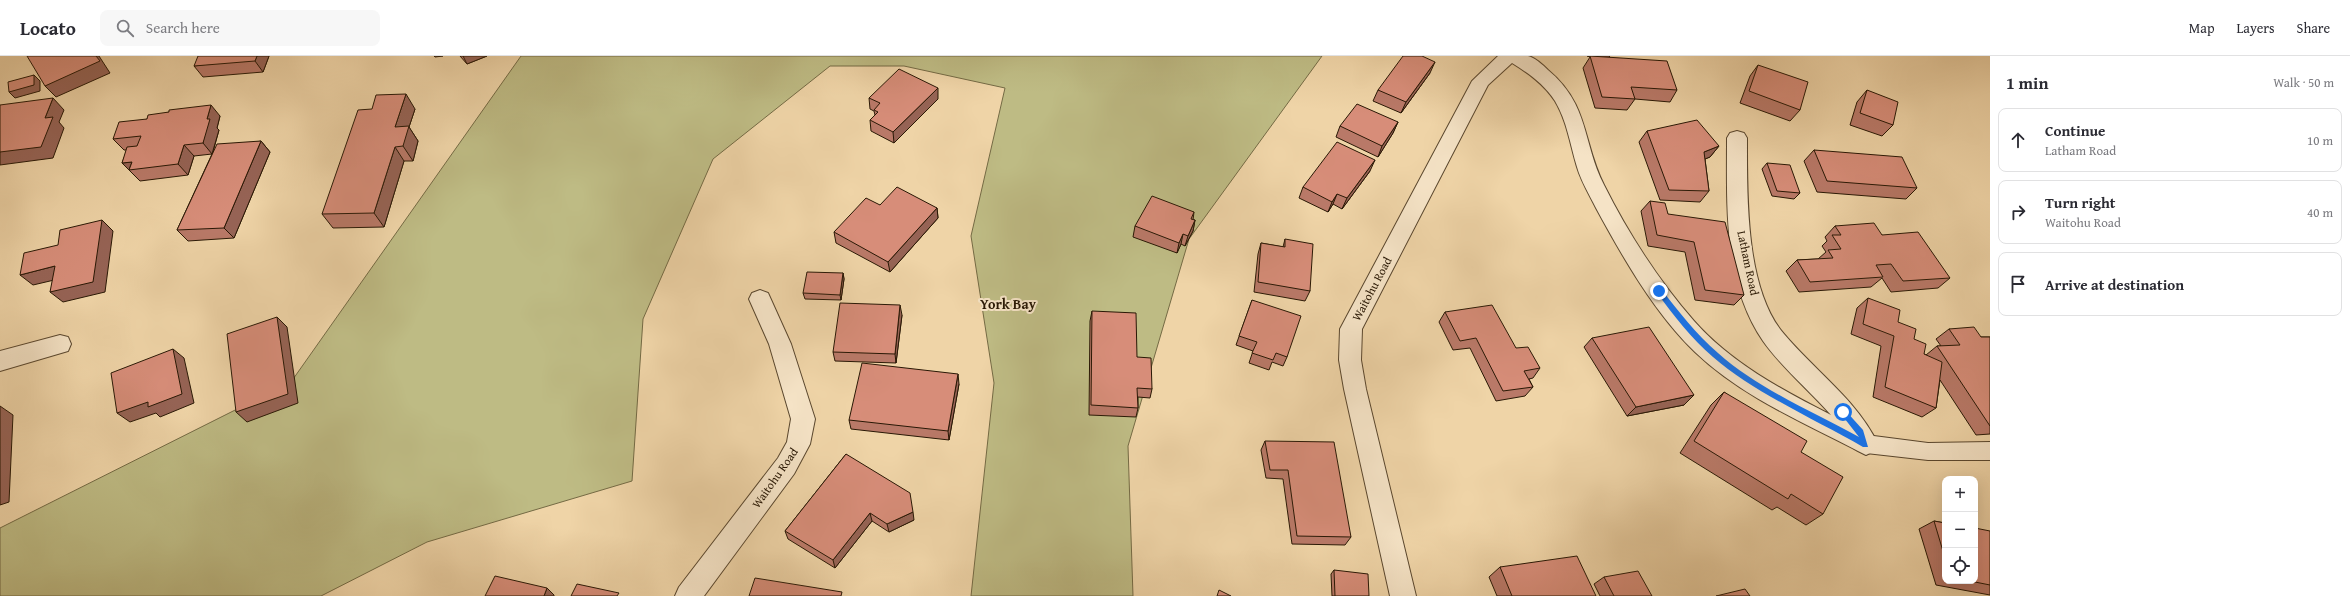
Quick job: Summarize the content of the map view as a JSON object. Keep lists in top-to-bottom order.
{
  "streets": {
    "street": ["Latham Road", "Waitohu Road"]
  },
  "districts": ["York Bay"],
  "page": {
    "header": "Locato",
    "search": "Search here",
    "nav": ["Map", "Layers", "Share"],
    "heading": ["1 min", "Walk · 50 m"],
    "list": [
      ["Continue", "Latham Road", "10 m"],
      ["Turn right", "Waitohu Road", "40 m"],
      "Arrive at destination"
    ],
    "map_buttons": ["+", "−"]
  }
}
